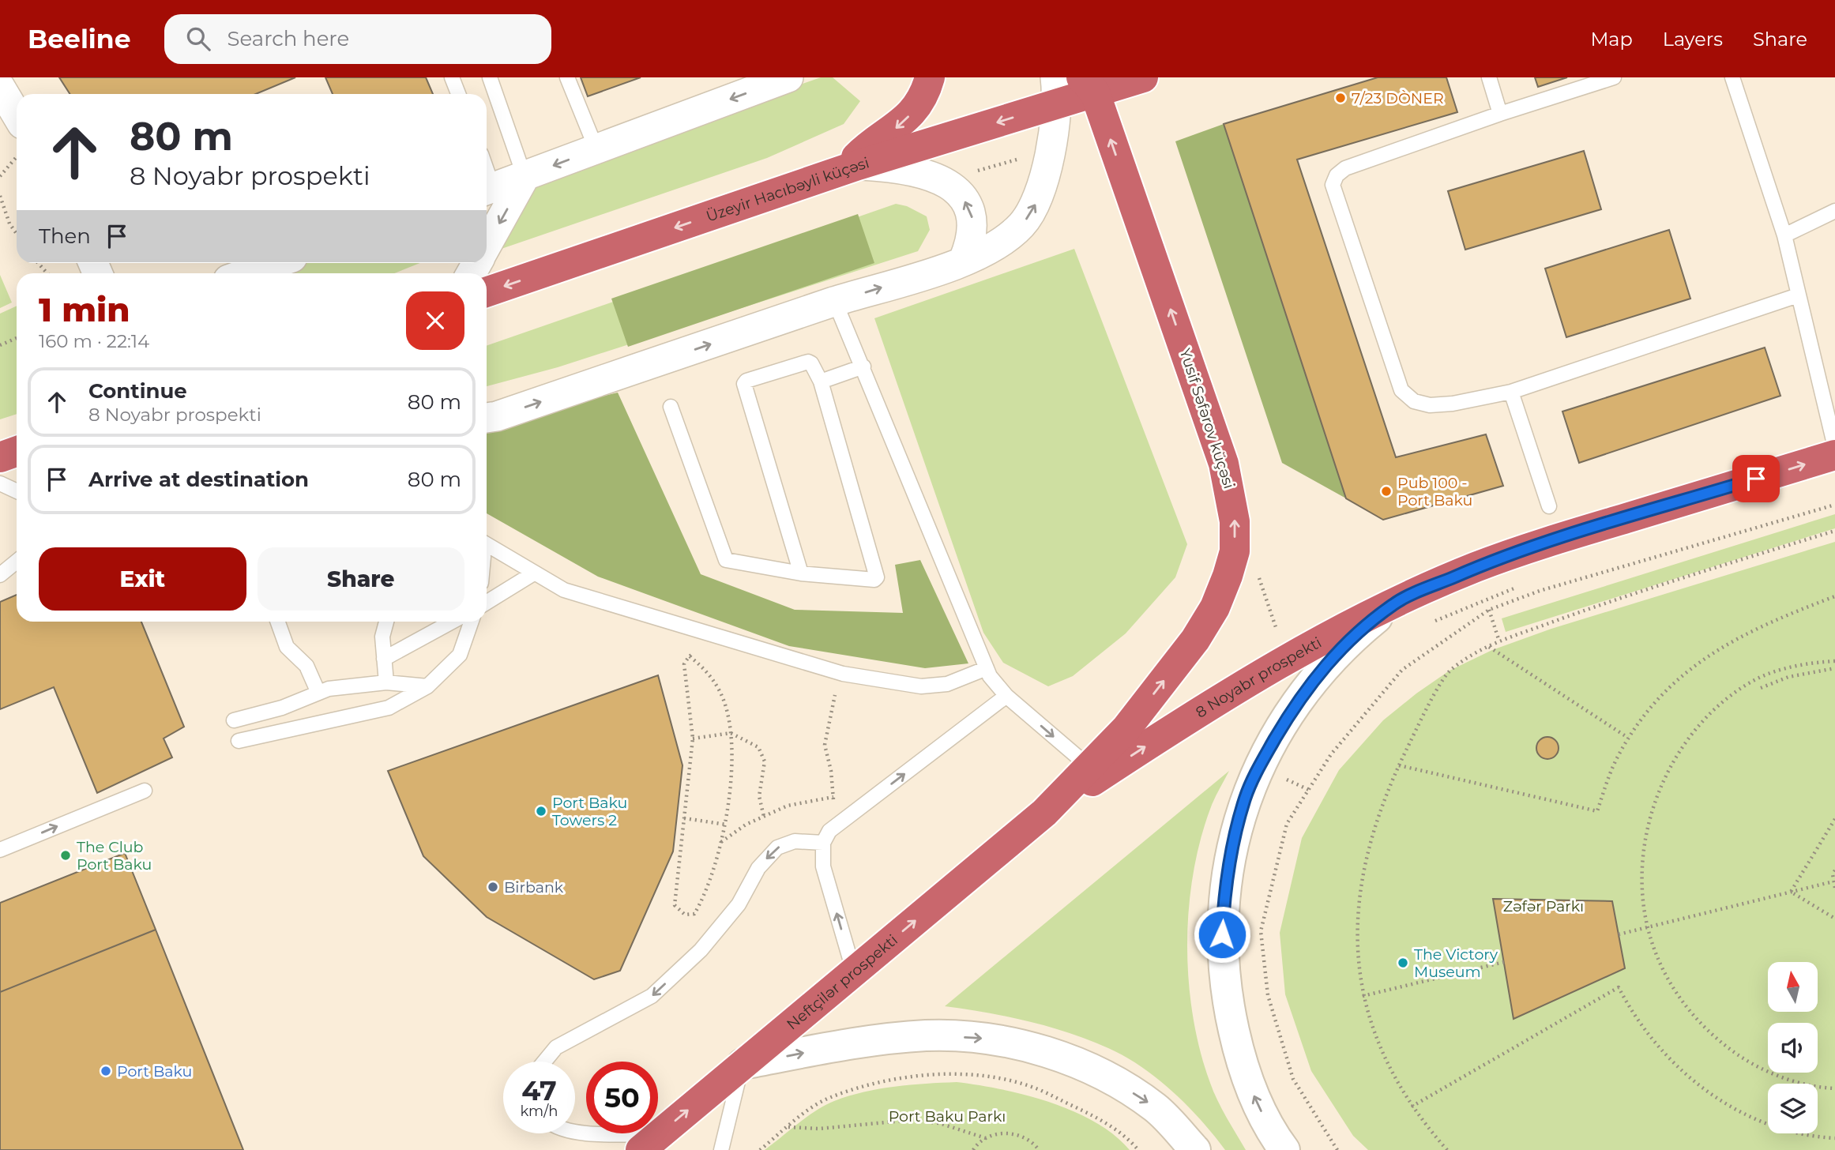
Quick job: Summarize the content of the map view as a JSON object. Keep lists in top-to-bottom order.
{
  "streets": {
    "highway": [
      "Üzeyir Hacıbəyli küçəsi",
      "Yusif Səfərov küçəsi",
      "8 Noyabr prospekti",
      "Neftçilər prospekti"
    ]
  },
  "crossings": [
    ["Üzeyir Hacıbəyli küçəsi", "Yusif Səfərov küçəsi"],
    ["Yusif Səfərov küçəsi", "8 Noyabr prospekti"],
    ["Yusif Səfərov küçəsi", "Neftçilər prospekti"],
    ["8 Noyabr prospekti", "Neftçilər prospekti"]
  ],
  "one_way": [
    "Üzeyir Hacıbəyli küçəsi",
    "Yusif Səfərov küçəsi",
    "8 Noyabr prospekti",
    "Neftçilər prospekti"
  ],
  "parks": ["Zəfər Parkı", "Port Baku Parkı"],
  "places": [
    "7/23 DÒNER",
    "Pub 100 - Port Baku",
    "Port Baku Towers 2",
    "The Club Port Baku",
    "Birbank",
    "The Victory Museum",
    "Port Baku"
  ],
  "north": "top",
  "page": {
    "header": "Beeline",
    "search": "Search here",
    "nav": ["Map", "Layers", "Share"],
    "turn": ["80 m", "8 Noyabr prospekti"],
    "then": "Then",
    "heading": ["1 min", "160 m · 22:14"],
    "list": [
      {
        "name": "Continue",
        "note": "8 Noyabr prospekti",
        "value": "80 m"
      },
      {
        "name": "Arrive at destination",
        "value": "80 m"
      }
    ],
    "buttons": ["Exit", "Share"],
    "speed": "47 km/h",
    "limit": "50"
  }
}
